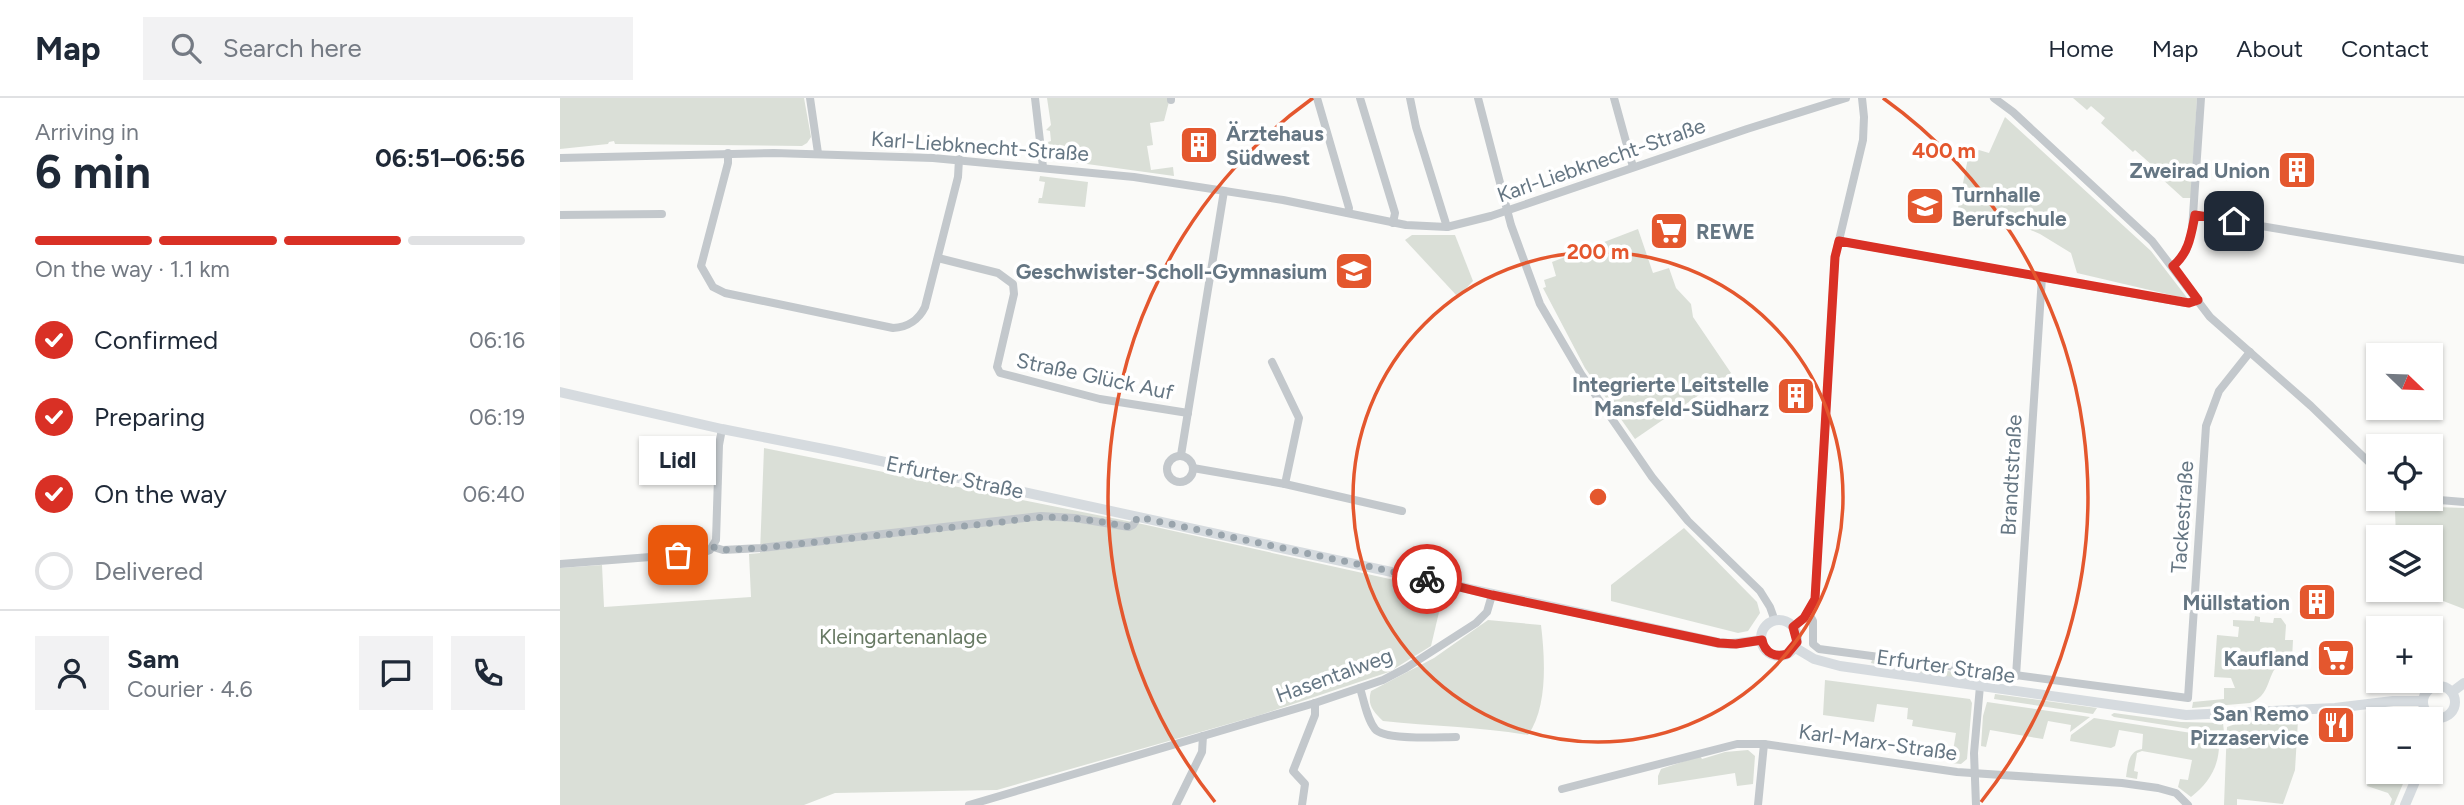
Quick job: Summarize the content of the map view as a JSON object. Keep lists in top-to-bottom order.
{
  "streets": {
    "main road": ["Erfurter Straße"],
    "street": [
      "Karl-Liebknecht-Straße",
      "Straße Glück Auf",
      "Brandtstraße",
      "Tackestraße",
      "Hasentalweg",
      "Karl-Marx-Straße"
    ]
  },
  "crossings": [
    ["Karl-Liebknecht-Straße", "Straße Glück Auf"],
    ["Brandtstraße", "Erfurter Straße"],
    ["Erfurter Straße", "Tackestraße"],
    ["Erfurter Straße", "Hasentalweg"]
  ],
  "parks": ["Kleingartenanlage"],
  "places": {
    "building": [
      "Ärztehaus Südwest",
      "Zweirad Union",
      "Integrierte Leitstelle Mansfeld-Südharz",
      "Müllstation"
    ],
    "school or university": ["Turnhalle Berufschule", "Geschwister-Scholl-Gymnasium"],
    "supermarket": ["REWE", "Kaufland"],
    "other": ["Lidl"],
    "restaurant": ["San Remo Pizzaservice"]
  },
  "north": "bottom right",
  "page": {
    "header": "Map",
    "search": "Search here",
    "nav": [
      "Home",
      "Map",
      "About",
      "Contact"
    ],
    "heading": ["6 min", "Arriving in", "06:51–06:56"],
    "panel": ["Sam", "Courier · 4.6"],
    "bar": "On the way · 1.1 km",
    "list": [
      ["Confirmed", "06:16"],
      ["Preparing", "06:19"],
      ["On the way", "06:40"],
      "Delivered"
    ],
    "map_buttons": ["+", "−"],
    "bubble": "Lidl"
  },
  "rings": ["400 m", "200 m"]
}
